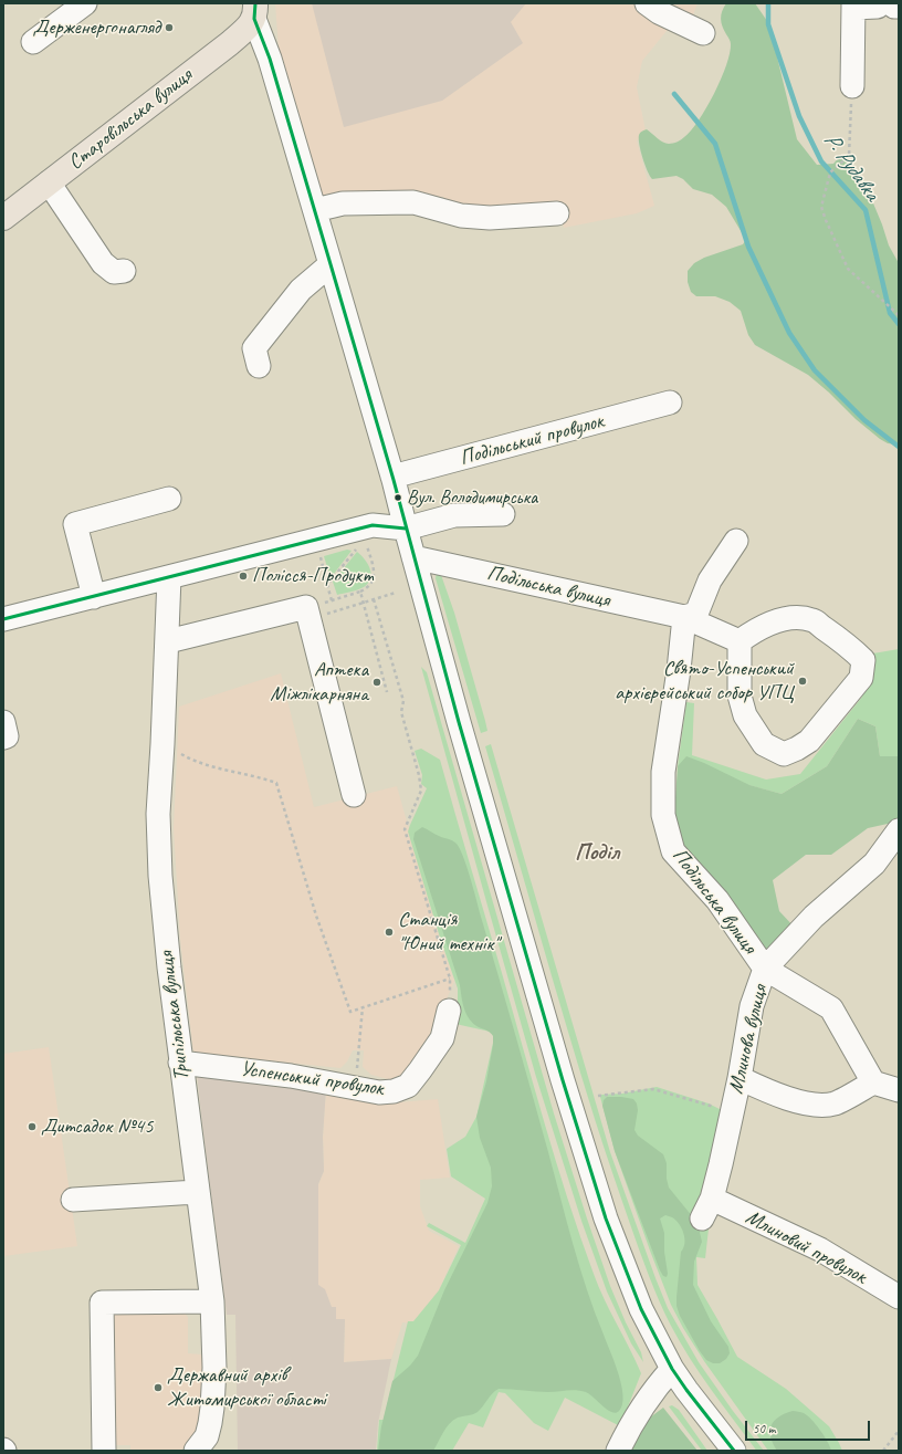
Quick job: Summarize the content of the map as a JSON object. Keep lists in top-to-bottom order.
{
  "streets": {
    "main road": ["Старовільська вулиця"],
    "street": [
      "Подільський провулок",
      "Подільська вулиця",
      "Трипільська вулиця",
      "Млинова вулиця",
      "Успенський провулок",
      "Млиновий провулок"
    ]
  },
  "crossings": [
    ["Подільська вулиця", "Млинова вулиця"],
    ["Трипільська вулиця", "Успенський провулок"],
    ["Млинова вулиця", "Млиновий провулок"]
  ],
  "districts": ["Поділ"],
  "water": ["Р. Рудавка"],
  "places": [
    "Держенергонагляд",
    "Вул. Володимирська",
    "Полісся-Продукт",
    "Свято-Успенський архієрейський собор УПЦ",
    "Аптека Міжлікарняна",
    "Станція \"Юний технік\"",
    "Дитсадок №45",
    "Державний архів Житомирської області"
  ],
  "scale_bar": "50 m"
}
